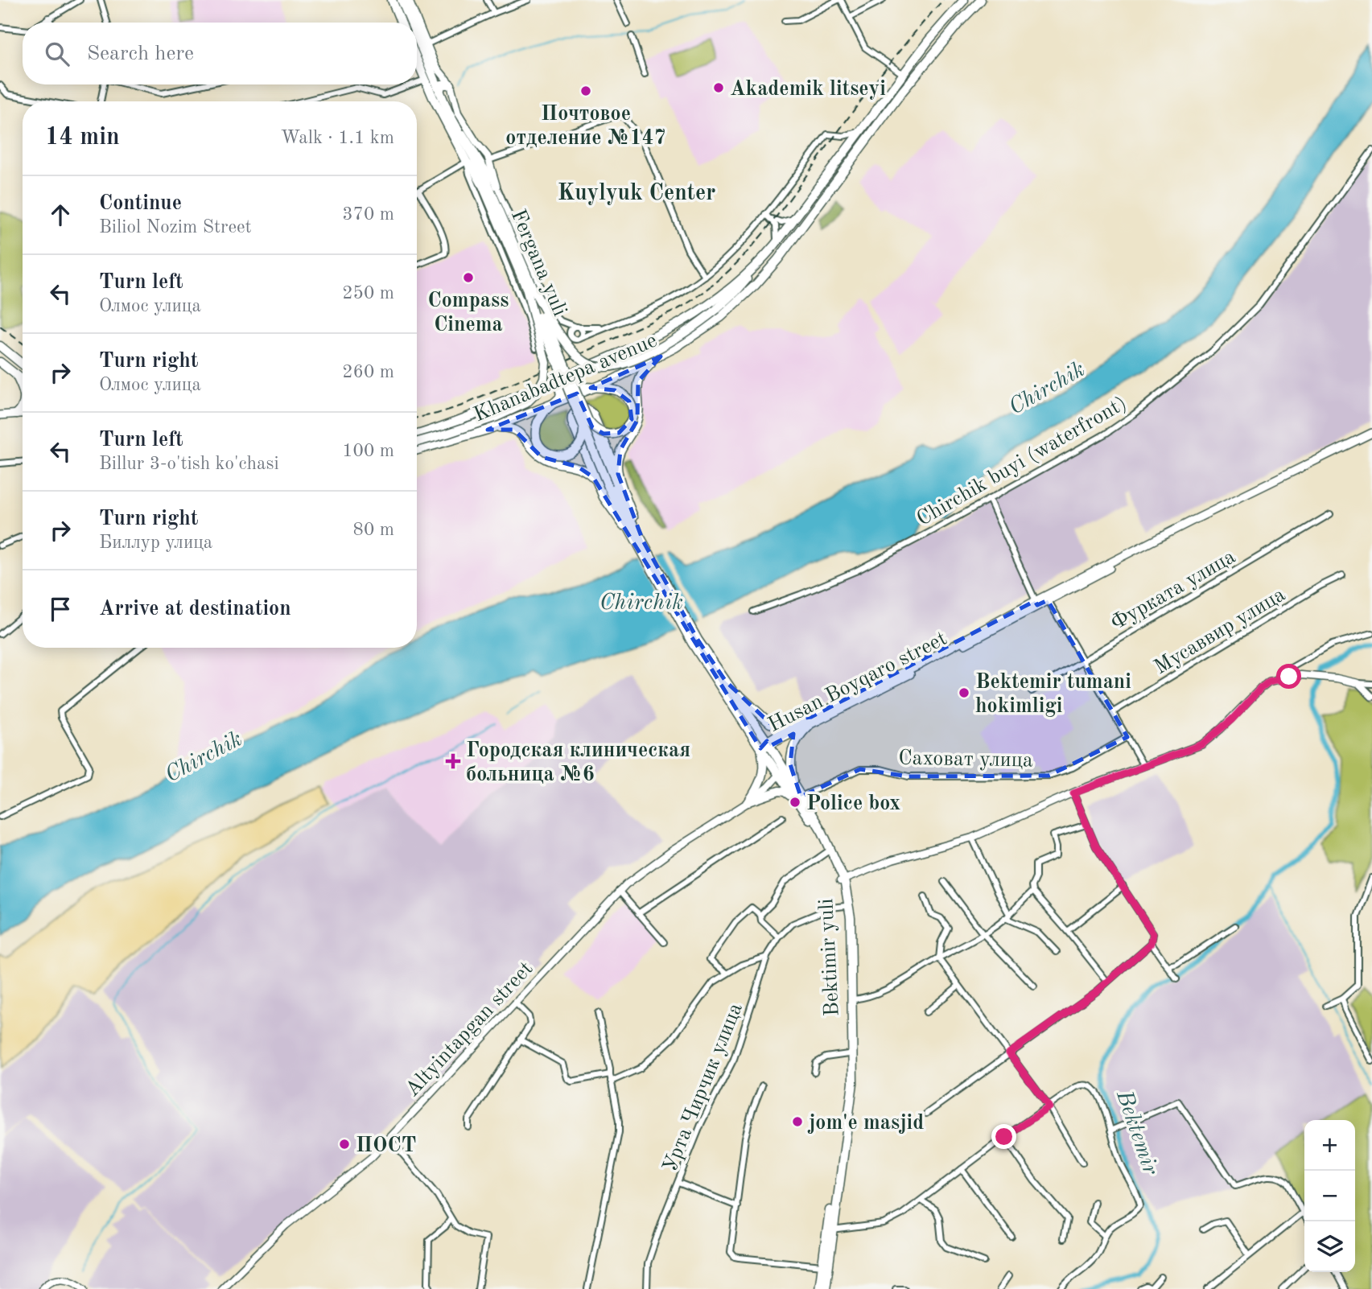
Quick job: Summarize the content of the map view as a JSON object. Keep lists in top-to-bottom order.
{
  "streets": {
    "main road": [
      "Fergana yuli",
      "Khanabadtepa avenue",
      "Husan Boyqaro street",
      "Bektimir yuli"
    ],
    "street": [
      "Chirchik buyi (waterfront)",
      "Фурката улица",
      "Мусаввир улица",
      "Саховат улица",
      "Altyintapgan street",
      "Урта Чирчик улица"
    ]
  },
  "crossings": [
    ["Fergana yuli", "Bektimir yuli"],
    ["Husan Boyqaro street", "Bektimir yuli"],
    ["Саховат улица", "Bektimir yuli"],
    ["Bektimir yuli", "Altyintapgan street"],
    ["Bektimir yuli", "Урта Чирчик улица"]
  ],
  "districts": ["Kuylyuk Center"],
  "water": ["Chirchik", "Bektemir"],
  "places": {
    "other": [
      "Akademik litseyi",
      "Почтовое отделение №147",
      "Compass Cinema",
      "Bektemir tumani hokimligi",
      "Police box",
      "jom'e masjid",
      "ПОСТ"
    ],
    "health": ["Городская клиническая больница №6"]
  },
  "page": {
    "search": "Search here",
    "heading": ["14 min", "Walk · 1.1 km"],
    "list": [
      ["Continue", "Biliol Nozim Street", "370 m"],
      ["Turn left", "Олмос улица", "250 m"],
      ["Turn right", "Олмос улица", "260 m"],
      ["Turn left", "Billur 3-o'tish ko'chasi", "100 m"],
      ["Turn right", "Биллур улица", "80 m"],
      "Arrive at destination"
    ],
    "map_buttons": ["+", "−"]
  }
}
